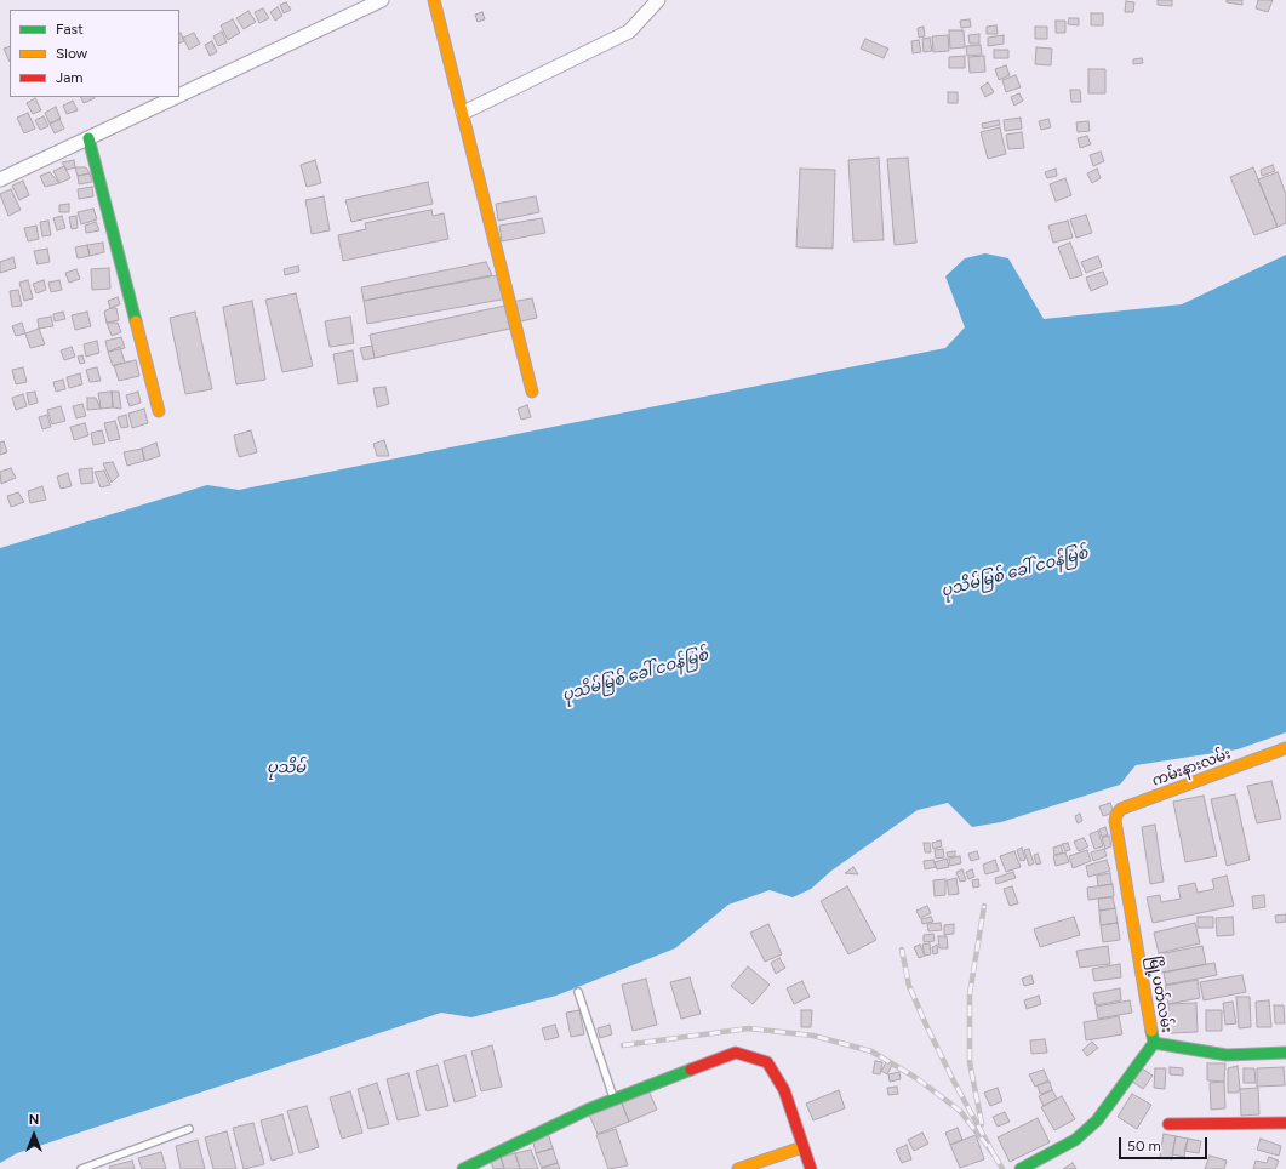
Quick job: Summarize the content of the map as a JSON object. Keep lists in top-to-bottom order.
{
  "streets": {
    "street": ["ကမ်းနားလမ်း", "မြို့ပတ်လမ်း"]
  },
  "crossings": [
    ["ကမ်းနားလမ်း", "မြို့ပတ်လမ်း"]
  ],
  "water": ["ပုသိမ်မြစ် ခေါ် ငဝန်မြစ်", "ပုသိမ်"],
  "legend": ["Fast", "Slow", "Jam"],
  "scale_bar": "50 m",
  "north": "top"
}
